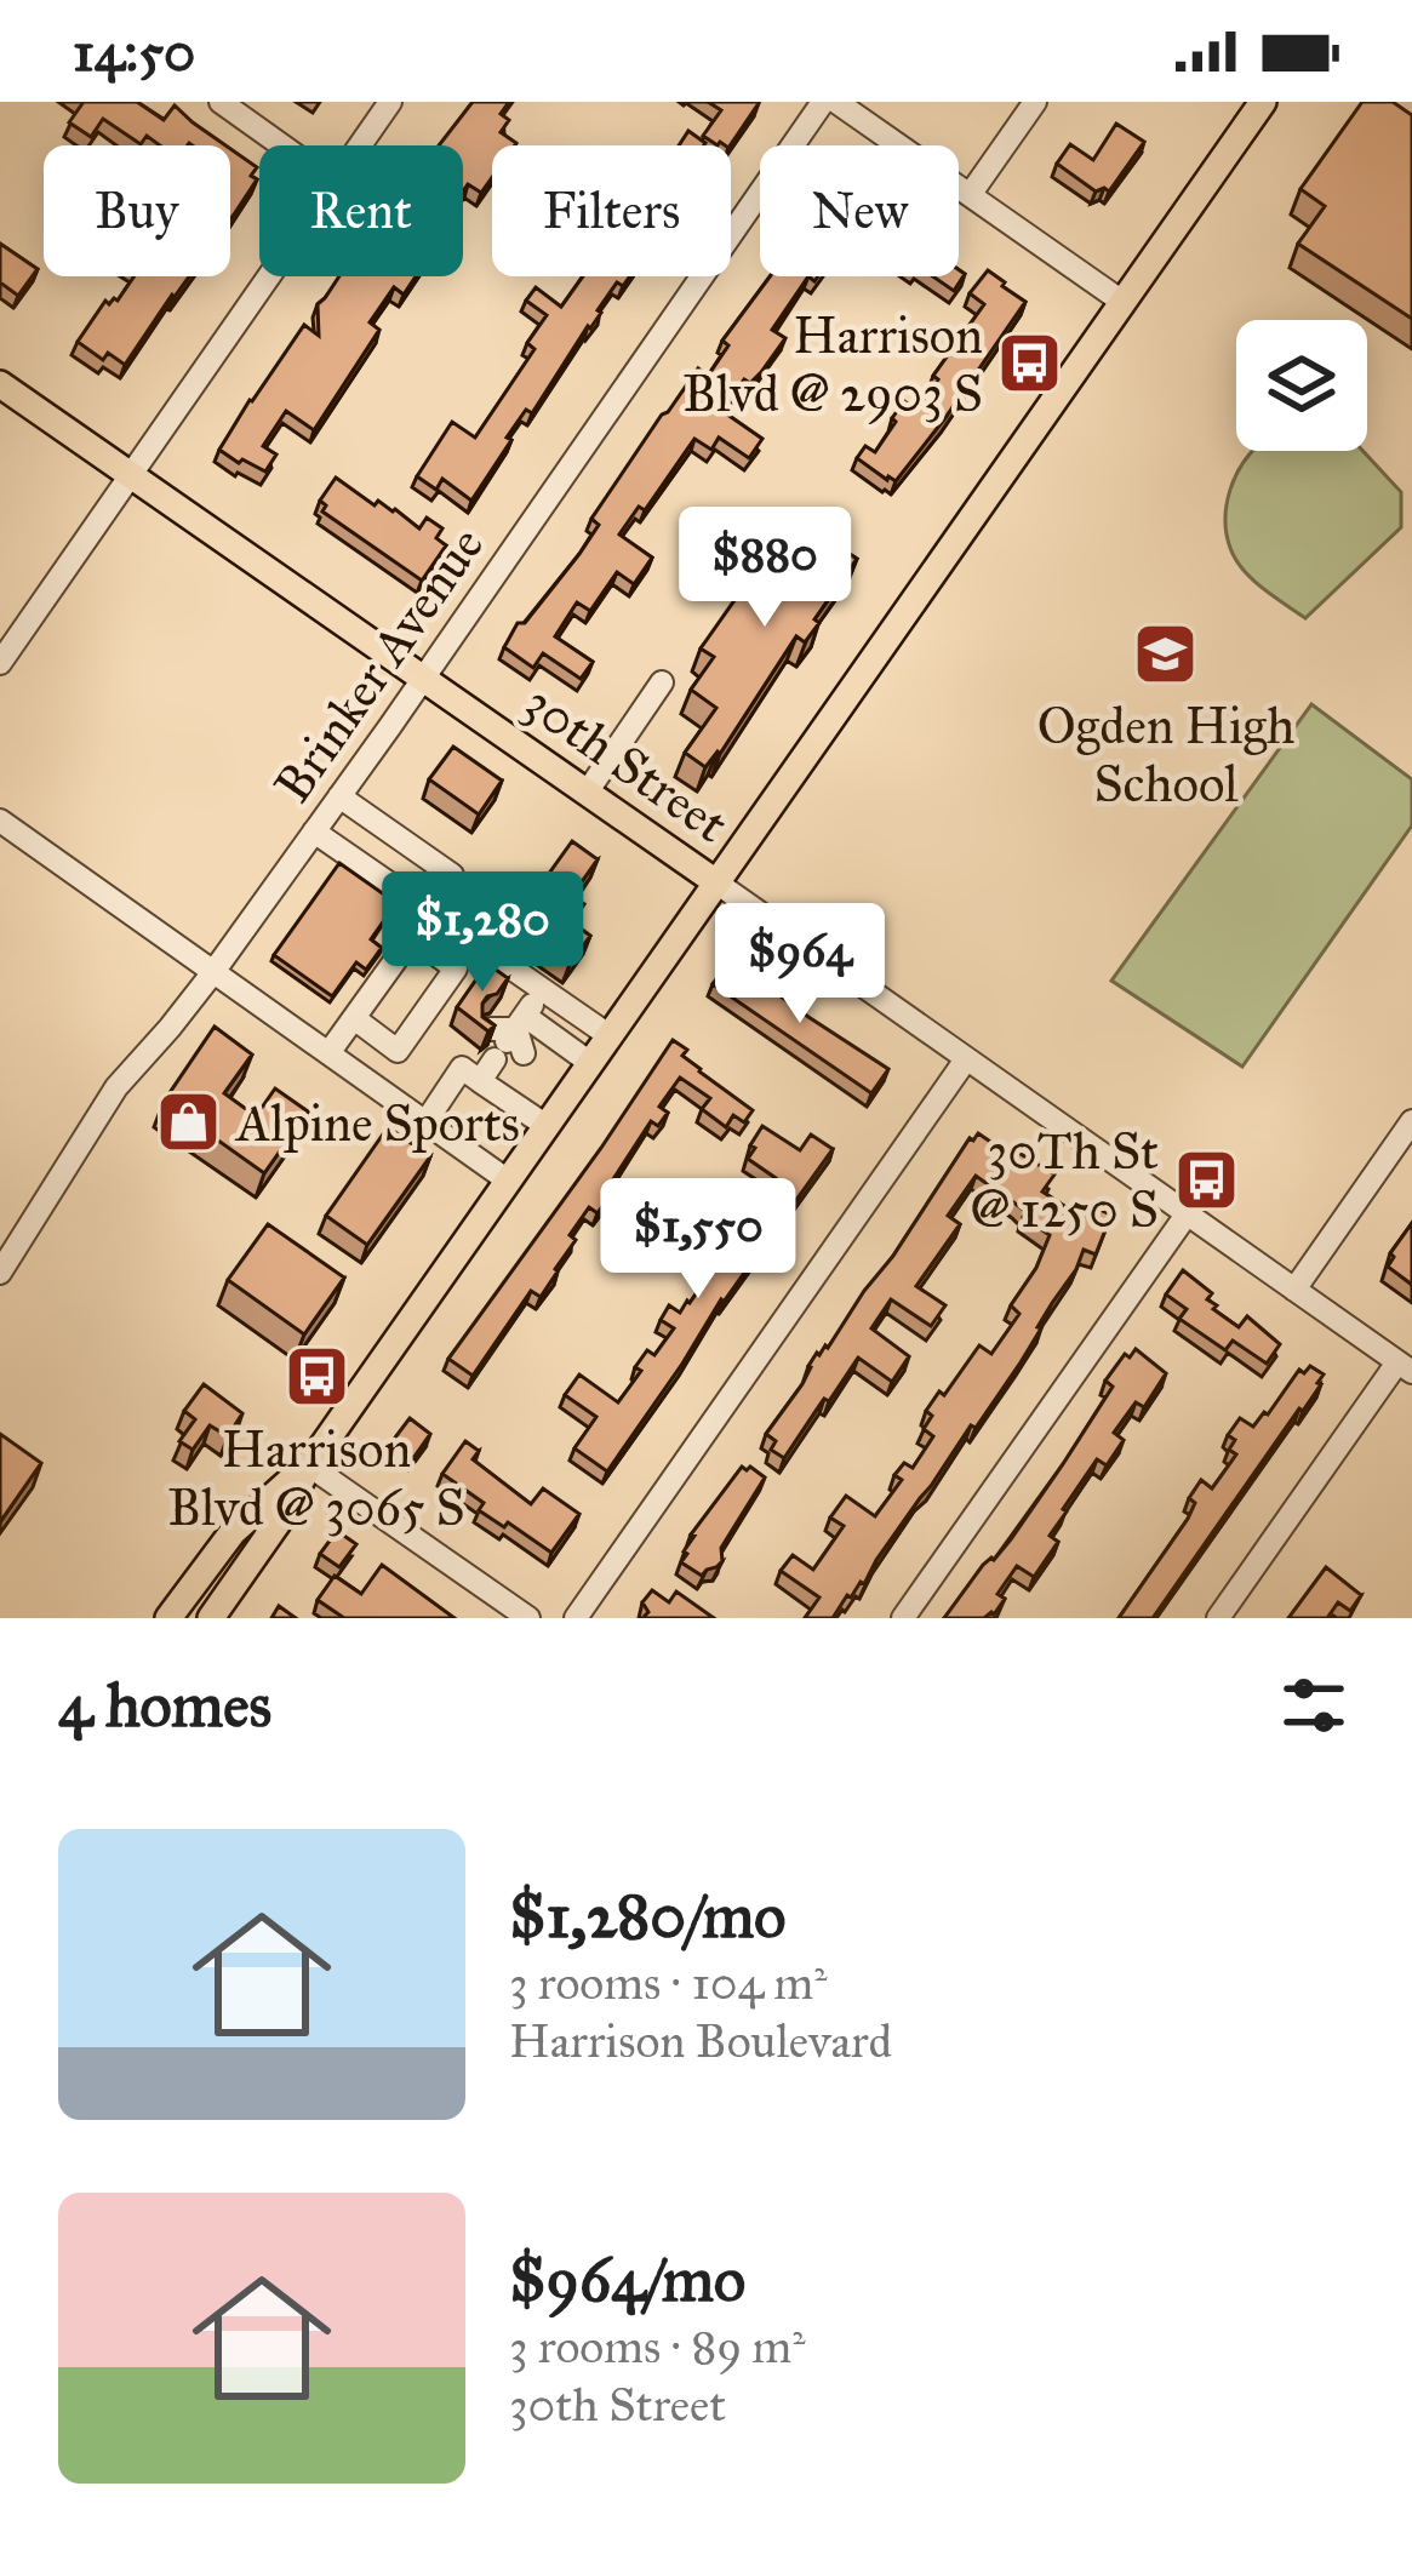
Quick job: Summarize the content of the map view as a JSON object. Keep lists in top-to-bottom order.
{
  "streets": {
    "main road": ["30th Street"],
    "street": ["Brinker Avenue"]
  },
  "crossings": [
    ["Brinker Avenue", "30th Street"]
  ],
  "places": {
    "bus stop": ["Harrison Blvd @ 2903 S", "30Th St @ 1250 S", "Harrison Blvd @ 3065 S"],
    "school or university": ["Ogden High School"],
    "shop": ["Alpine Sports"]
  },
  "page": {
    "status": "14:50",
    "chip": [
      "Buy",
      "Rent",
      "Filters",
      "New"
    ],
    "price": [
      "$880",
      "$1,280",
      "$964",
      "$1,550"
    ],
    "heading": "4 homes",
    "list": [
      {
        "name": "$1,280/mo",
        "note": "3 rooms · 104 m² · Harrison Boulevard"
      },
      {
        "name": "$964/mo",
        "note": "3 rooms · 89 m² · 30th Street"
      }
    ]
  }
}
